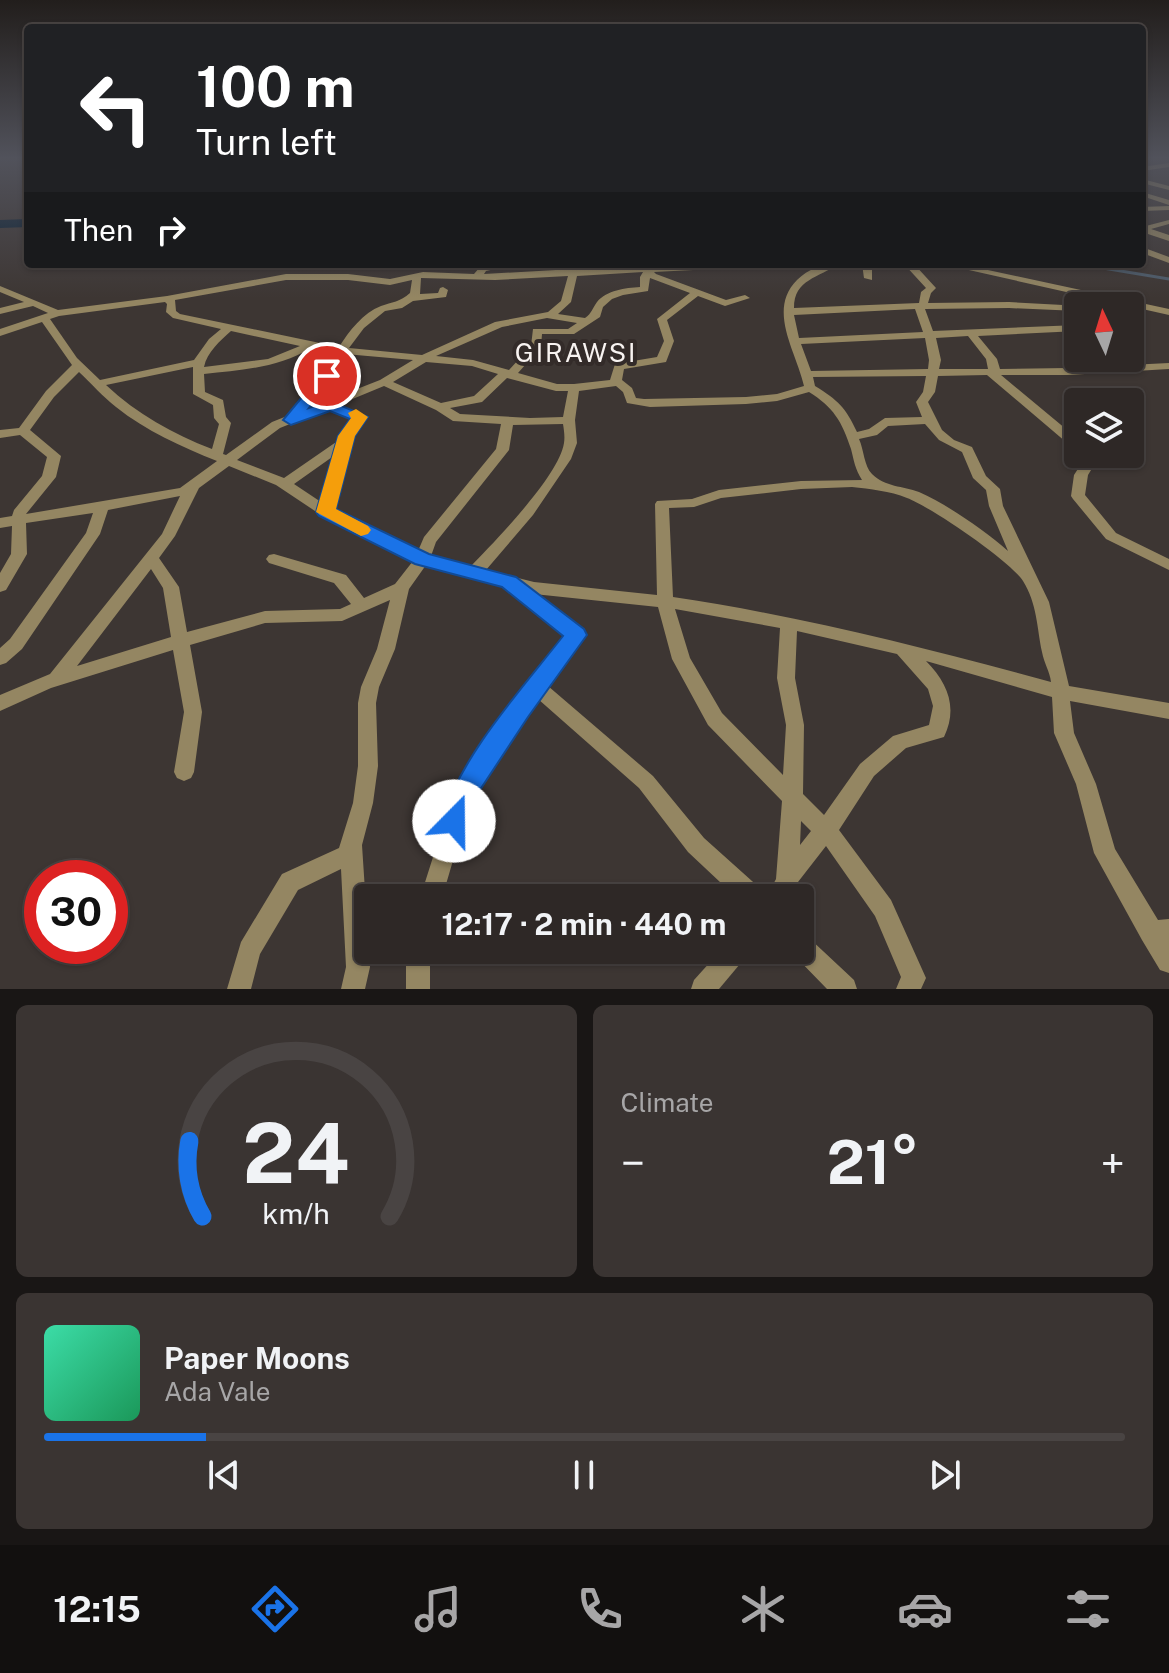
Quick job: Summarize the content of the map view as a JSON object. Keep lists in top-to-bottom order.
{
  "districts": ["GIRAWSI"],
  "north": "top",
  "page": {
    "turn": ["100 m", "Turn left"],
    "then": "Then",
    "limit": "30",
    "trip": "12:17 · 2 min · 440 m",
    "tile": "Climate",
    "heat": ["−", "21°", "+"],
    "song": ["Paper Moons", "Ada Vale"],
    "tabs": "12:15",
    "gauge": ["24", "km/h"]
  }
}
